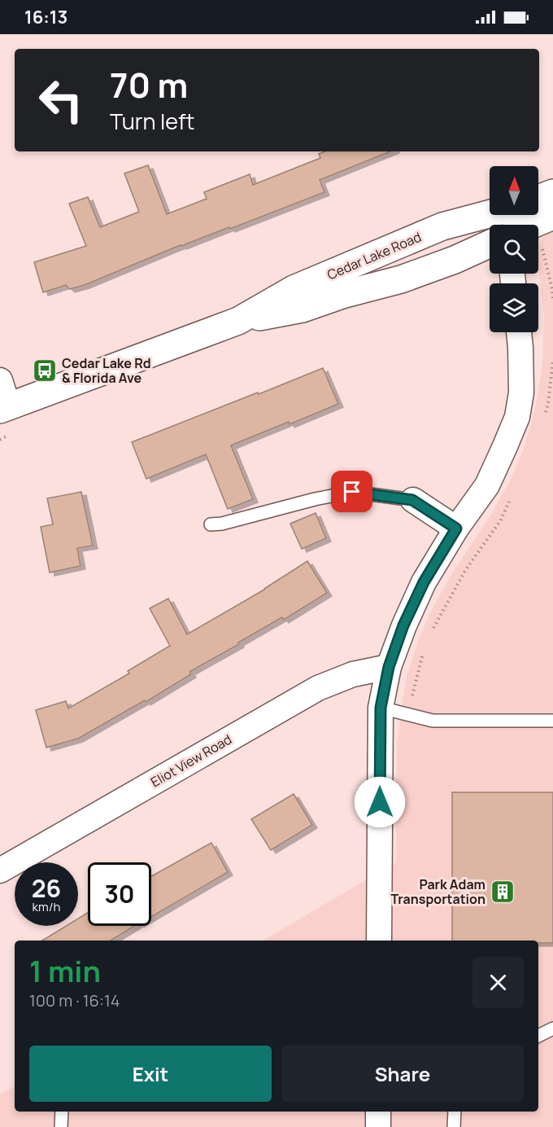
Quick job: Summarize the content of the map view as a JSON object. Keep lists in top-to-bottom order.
{
  "streets": {
    "street": ["Cedar Lake Road", "Eliot View Road"]
  },
  "places": {
    "bus stop": ["Cedar Lake Rd & Florida Ave"],
    "building": ["Park Adam Transportation"]
  },
  "north": "top",
  "page": {
    "status": "16:13",
    "turn": ["70 m", "Turn left"],
    "speed": "26 km/h",
    "limit": "30",
    "heading": ["1 min", "100 m · 16:14"],
    "buttons": ["Exit", "Share"]
  }
}
